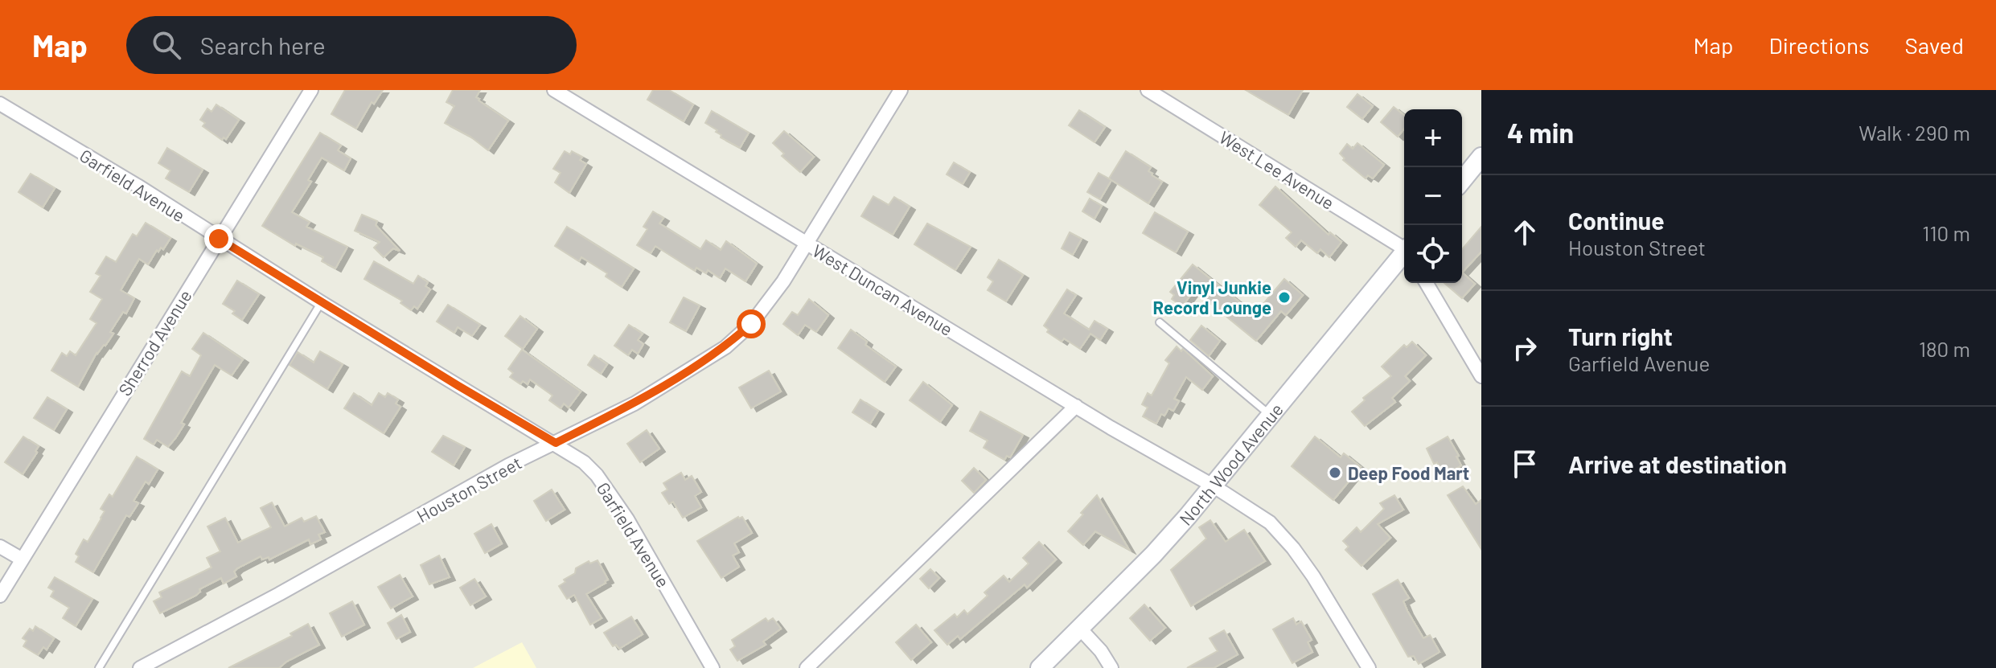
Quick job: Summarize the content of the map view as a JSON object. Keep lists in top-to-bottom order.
{
  "streets": {
    "main road": ["North Wood Avenue"],
    "street": [
      "West Lee Avenue",
      "Garfield Avenue",
      "West Duncan Avenue",
      "Sherrod Avenue",
      "Houston Street"
    ]
  },
  "crossings": [
    ["Garfield Avenue", "Sherrod Avenue"],
    ["Garfield Avenue", "Houston Street"],
    ["West Duncan Avenue", "North Wood Avenue"],
    ["West Duncan Avenue", "Houston Street"]
  ],
  "places": ["Vinyl Junkie Record Lounge", "Deep Food Mart"],
  "page": {
    "header": "Map",
    "search": "Search here",
    "nav": ["Map", "Directions", "Saved"],
    "heading": ["4 min", "Walk · 290 m"],
    "map_buttons": ["+", "−"],
    "list": [
      ["Continue", "Houston Street", "110 m"],
      ["Turn right", "Garfield Avenue", "180 m"],
      "Arrive at destination"
    ]
  }
}
